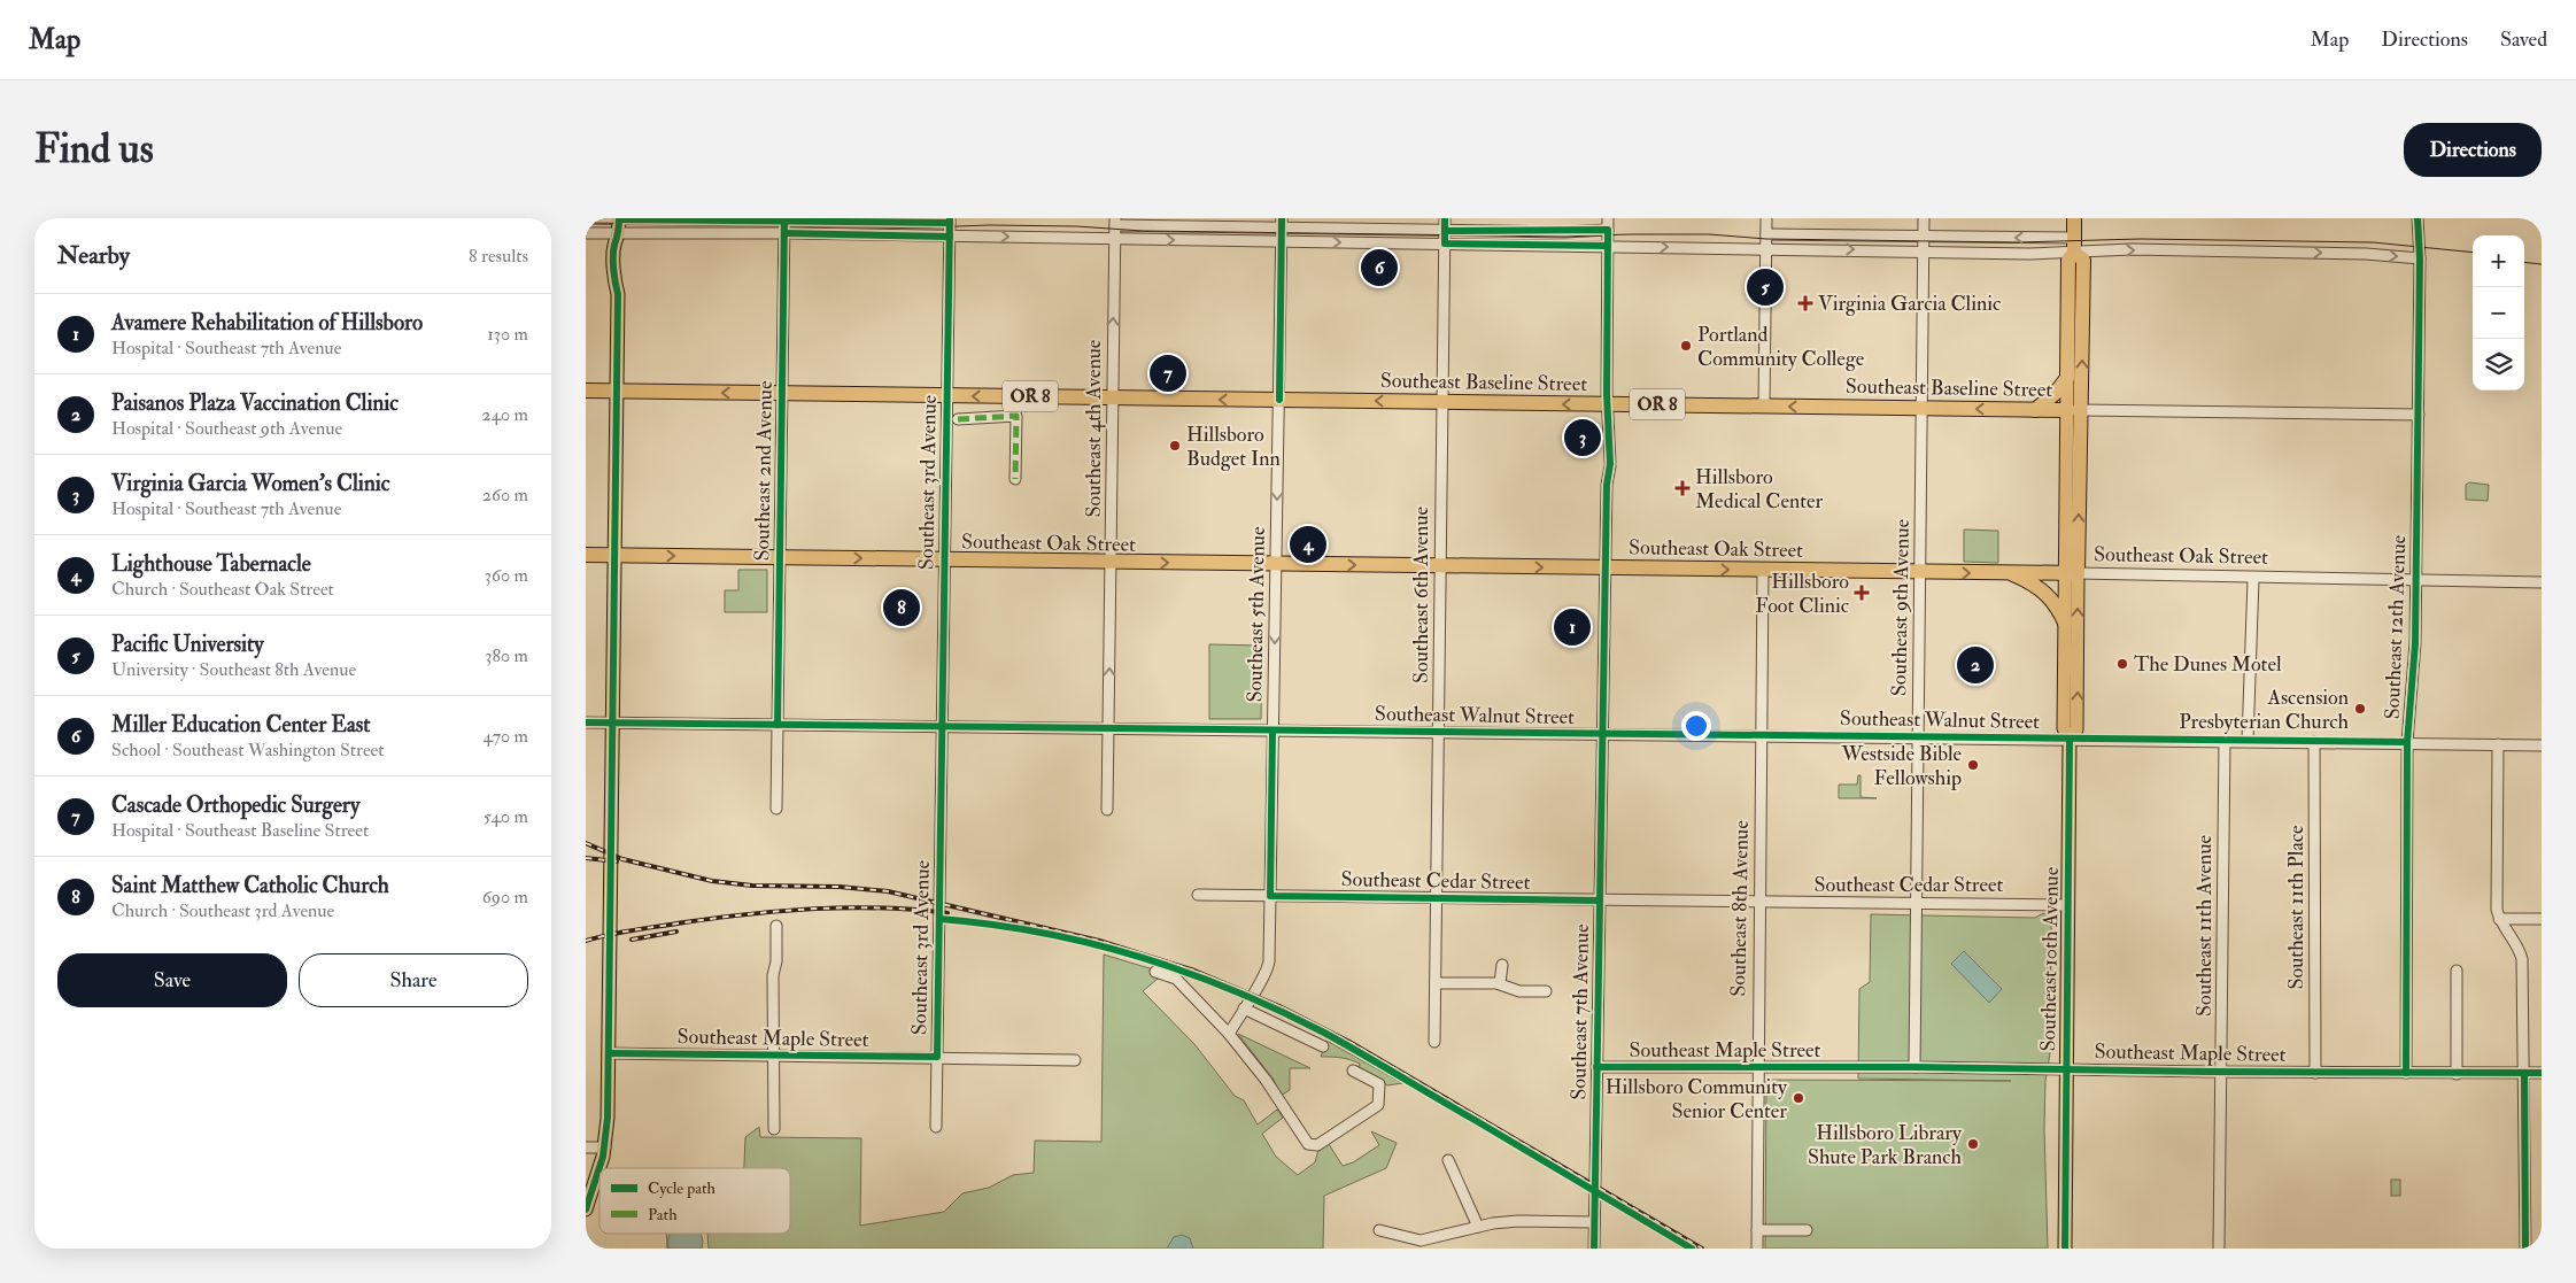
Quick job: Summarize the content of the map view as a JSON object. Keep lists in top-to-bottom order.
{
  "streets": {
    "highway": [
      "Southeast Baseline Street",
      "OR 8",
      "Southeast Oak Street",
      "Southeast 10th Avenue"
    ],
    "street": [
      "Southeast 4th Avenue",
      "Southeast 2nd Avenue",
      "Southeast 3rd Avenue",
      "Southeast 6th Avenue",
      "Southeast 9th Avenue",
      "Southeast 5th Avenue",
      "Southeast 12th Avenue",
      "Southeast Walnut Street",
      "Southeast Cedar Street",
      "Southeast 11th Place",
      "Southeast 8th Avenue",
      "Southeast 11th Avenue",
      "Southeast 7th Avenue",
      "Southeast Maple Street"
    ]
  },
  "crossings": [
    ["Southeast Baseline Street", "OR 8"],
    ["Southeast Baseline Street", "Southeast 4th Avenue"],
    ["Southeast Baseline Street", "Southeast 2nd Avenue"],
    ["Southeast Baseline Street", "Southeast 3rd Avenue"],
    ["Southeast Baseline Street", "Southeast 6th Avenue"],
    ["Southeast Baseline Street", "Southeast 9th Avenue"],
    ["Southeast Baseline Street", "Southeast 5th Avenue"],
    ["Southeast Baseline Street", "Southeast 12th Avenue"],
    ["Southeast Baseline Street", "Southeast 10th Avenue"],
    ["Southeast Baseline Street", "Southeast 7th Avenue"],
    ["Southeast 4th Avenue", "Southeast Oak Street"],
    ["Southeast 4th Avenue", "Southeast Walnut Street"],
    ["Southeast 2nd Avenue", "Southeast Oak Street"],
    ["Southeast 2nd Avenue", "Southeast Walnut Street"],
    ["Southeast 3rd Avenue", "Southeast Oak Street"],
    ["Southeast 3rd Avenue", "Southeast Walnut Street"],
    ["Southeast 3rd Avenue", "Southeast Maple Street"],
    ["Southeast Oak Street", "Southeast 6th Avenue"],
    ["Southeast Oak Street", "Southeast 9th Avenue"],
    ["Southeast Oak Street", "Southeast 5th Avenue"],
    ["Southeast Oak Street", "Southeast 12th Avenue"],
    ["Southeast Oak Street", "Southeast 8th Avenue"],
    ["Southeast Oak Street", "Southeast 10th Avenue"],
    ["Southeast Oak Street", "Southeast 7th Avenue"],
    ["Southeast 6th Avenue", "Southeast Walnut Street"],
    ["Southeast 6th Avenue", "Southeast Cedar Street"],
    ["Southeast 9th Avenue", "Southeast Walnut Street"],
    ["Southeast 9th Avenue", "Southeast Cedar Street"],
    ["Southeast 9th Avenue", "Southeast Maple Street"],
    ["Southeast 5th Avenue", "Southeast Walnut Street"],
    ["Southeast 5th Avenue", "Southeast Cedar Street"],
    ["Southeast 12th Avenue", "Southeast Walnut Street"],
    ["Southeast 12th Avenue", "Southeast Maple Street"],
    ["Southeast Walnut Street", "Southeast 11th Place"],
    ["Southeast Walnut Street", "Southeast 8th Avenue"],
    ["Southeast Walnut Street", "Southeast 11th Avenue"],
    ["Southeast Walnut Street", "Southeast 10th Avenue"],
    ["Southeast Walnut Street", "Southeast 7th Avenue"],
    ["Southeast Cedar Street", "Southeast 8th Avenue"],
    ["Southeast Cedar Street", "Southeast 10th Avenue"],
    ["Southeast Cedar Street", "Southeast 7th Avenue"],
    ["Southeast 11th Place", "Southeast Maple Street"],
    ["Southeast 8th Avenue", "Southeast Maple Street"],
    ["Southeast 11th Avenue", "Southeast Maple Street"],
    ["Southeast 10th Avenue", "Southeast Maple Street"],
    ["Southeast 7th Avenue", "Southeast Maple Street"]
  ],
  "one_way": [
    "Southeast Baseline Street",
    "Southeast 4th Avenue",
    "Southeast Oak Street",
    "Southeast 5th Avenue"
  ],
  "places": {
    "health": ["Virginia Garcia Clinic", "Hillsboro Medical Center", "Hillsboro Foot Clinic"],
    "other": [
      "Portland Community College",
      "Hillsboro Budget Inn",
      "The Dunes Motel",
      "Ascension Presbyterian Church",
      "Westside Bible Fellowship",
      "Hillsboro Community Senior Center",
      "Hillsboro Library Shute Park Branch"
    ]
  },
  "legend": ["Cycle path", "Path"],
  "page": {
    "header": "Map",
    "nav": ["Map", "Directions", "Saved"],
    "buttons": [
      "Directions",
      ["Save", "Share"]
    ],
    "title": "Find us",
    "heading": ["Nearby", "8 results"],
    "map_buttons": ["+", "−"],
    "pins": [
      "6",
      "5",
      "7",
      "3",
      "4",
      "8",
      "1",
      "2"
    ],
    "list": [
      {
        "mark": "1",
        "name": "Avamere Rehabilitation of Hillsboro",
        "note": "Hospital · Southeast 7th Avenue",
        "value": "130 m"
      },
      {
        "mark": "2",
        "name": "Paisanos Plaza Vaccination Clinic",
        "note": "Hospital · Southeast 9th Avenue",
        "value": "240 m"
      },
      {
        "mark": "3",
        "name": "Virginia Garcia Women's Clinic",
        "note": "Hospital · Southeast 7th Avenue",
        "value": "260 m"
      },
      {
        "mark": "4",
        "name": "Lighthouse Tabernacle",
        "note": "Church · Southeast Oak Street",
        "value": "360 m"
      },
      {
        "mark": "5",
        "name": "Pacific University",
        "note": "University · Southeast 8th Avenue",
        "value": "380 m"
      },
      {
        "mark": "6",
        "name": "Miller Education Center East",
        "note": "School · Southeast Washington Street",
        "value": "470 m"
      },
      {
        "mark": "7",
        "name": "Cascade Orthopedic Surgery",
        "note": "Hospital · Southeast Baseline Street",
        "value": "540 m"
      },
      {
        "mark": "8",
        "name": "Saint Matthew Catholic Church",
        "note": "Church · Southeast 3rd Avenue",
        "value": "690 m"
      }
    ]
  }
}
